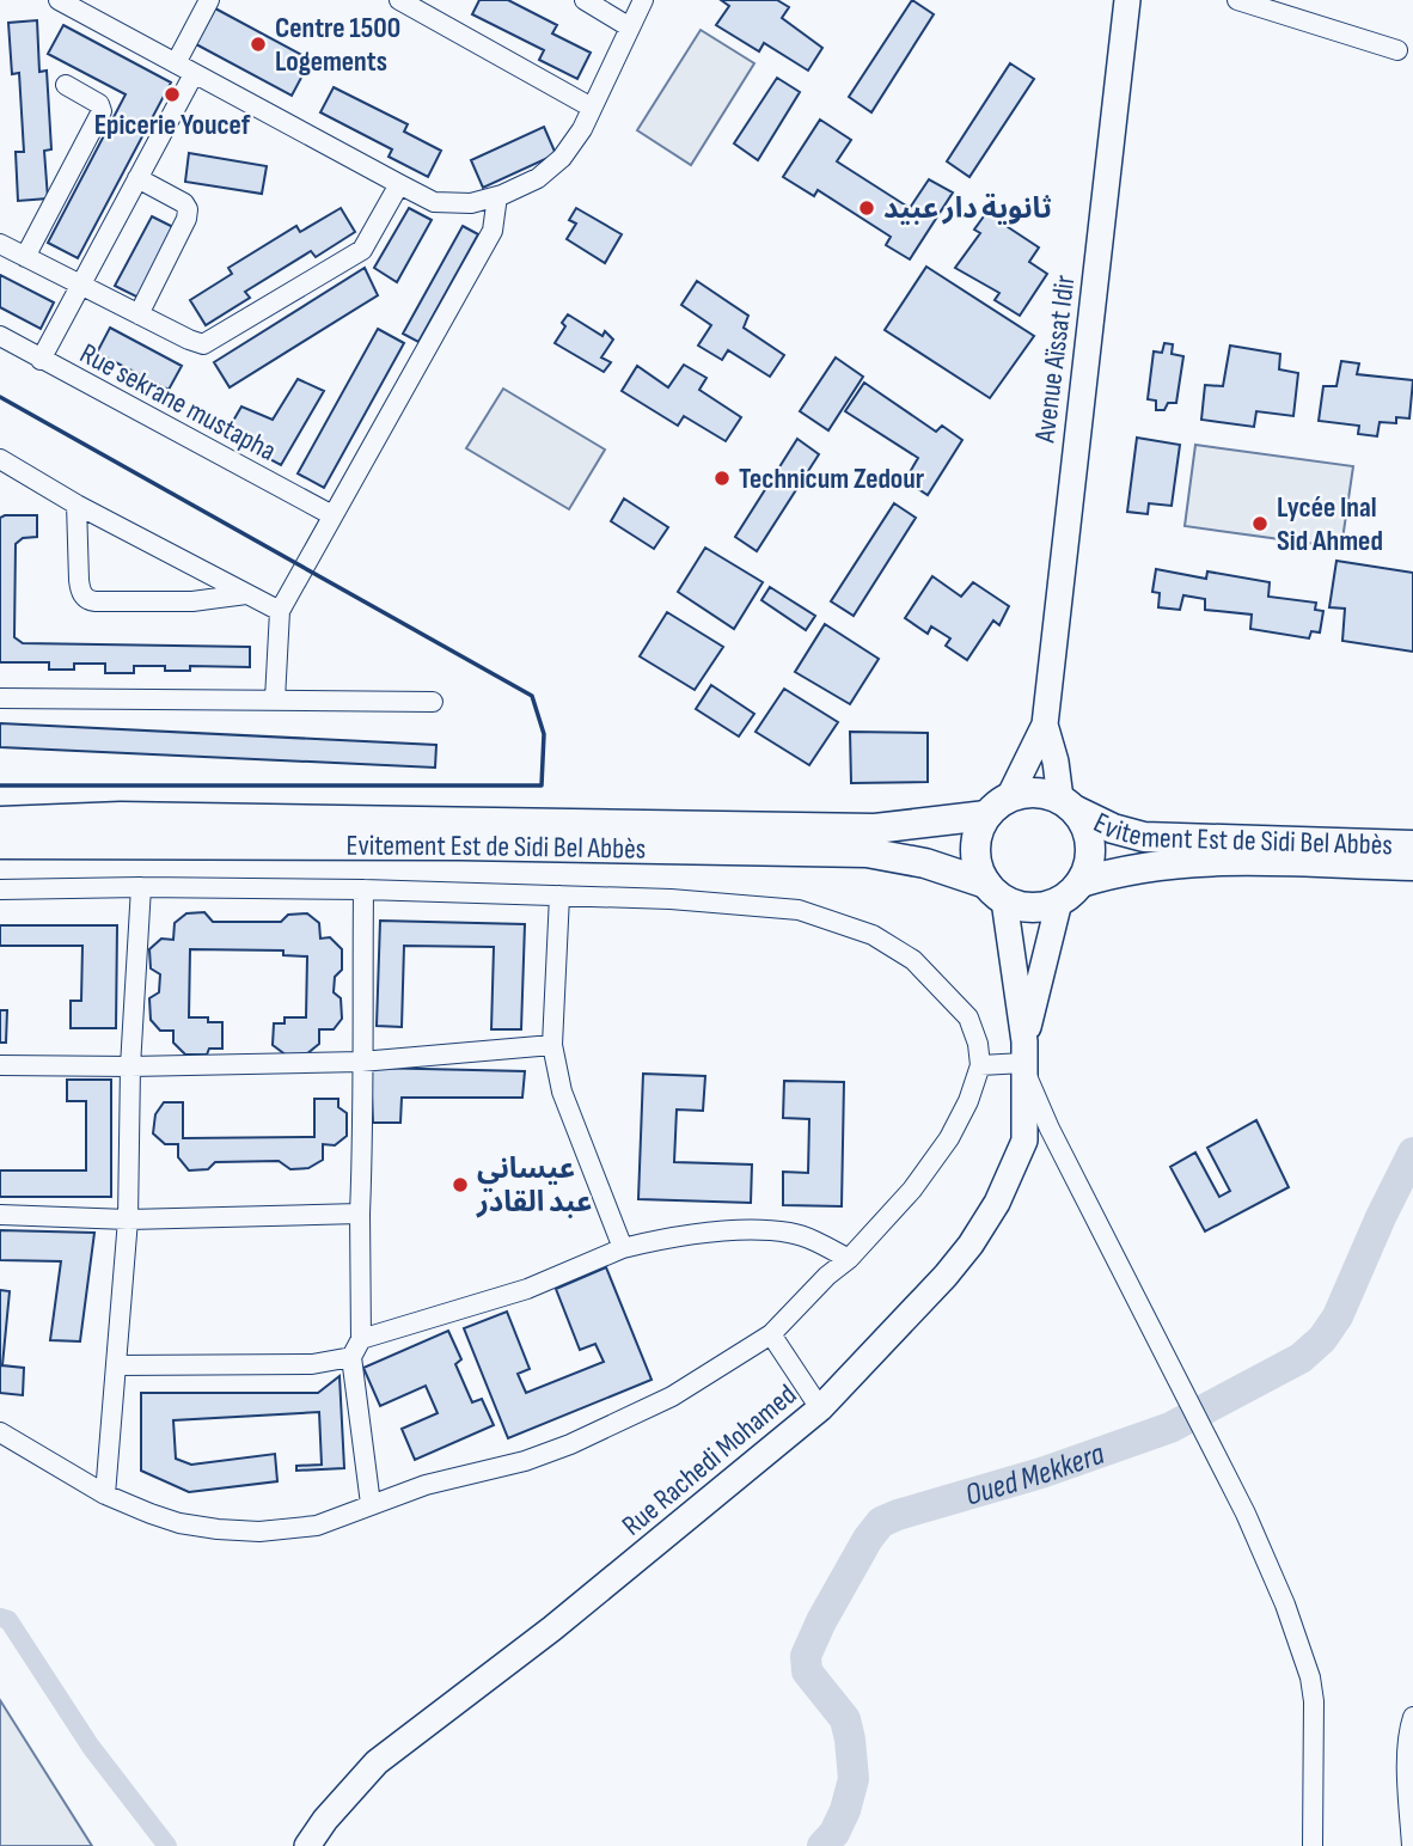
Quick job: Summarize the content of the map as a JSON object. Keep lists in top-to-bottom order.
{
  "streets": {
    "highway": ["Evitement Est de Sidi Bel Abbès"],
    "main road": ["Avenue Aïssat Idir", "Rue Rachedi Mohamed"],
    "street": ["Rue sekrane mustapha"]
  },
  "water": ["Oued Mekkera"],
  "places": [
    "Centre 1500 Logements",
    "Epicerie Youcef",
    "ثانوية دار عبيد",
    "Technicum Zedour",
    "Lycée Inal Sid Ahmed",
    "عيساني عبد القادر"
  ]
}
